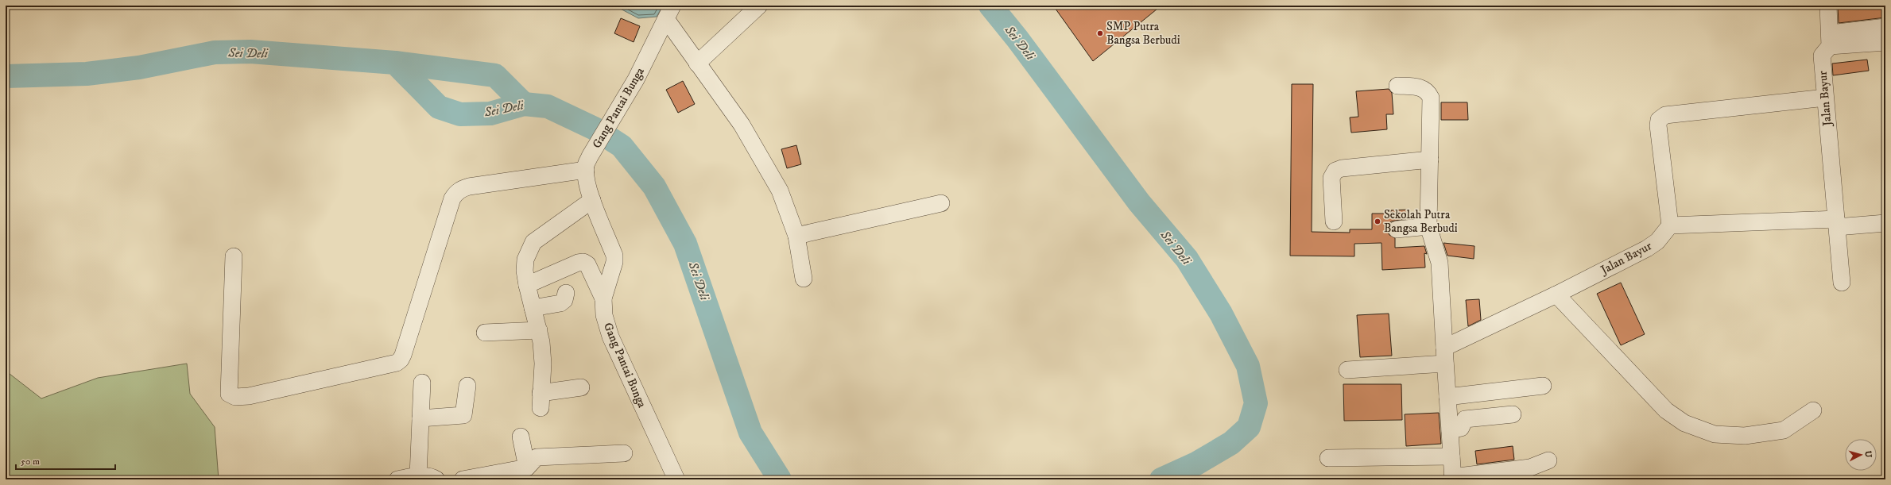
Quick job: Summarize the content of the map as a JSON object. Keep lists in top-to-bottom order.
{
  "streets": {
    "street": ["Jalan Bayur", "Gang Pantai Bunga"]
  },
  "water": ["Sei Deli"],
  "places": ["SMP Putra Bangsa Berbudi", "Sekolah Putra Bangsa Berbudi"],
  "scale_bar": "50 m",
  "north": "right"
}
